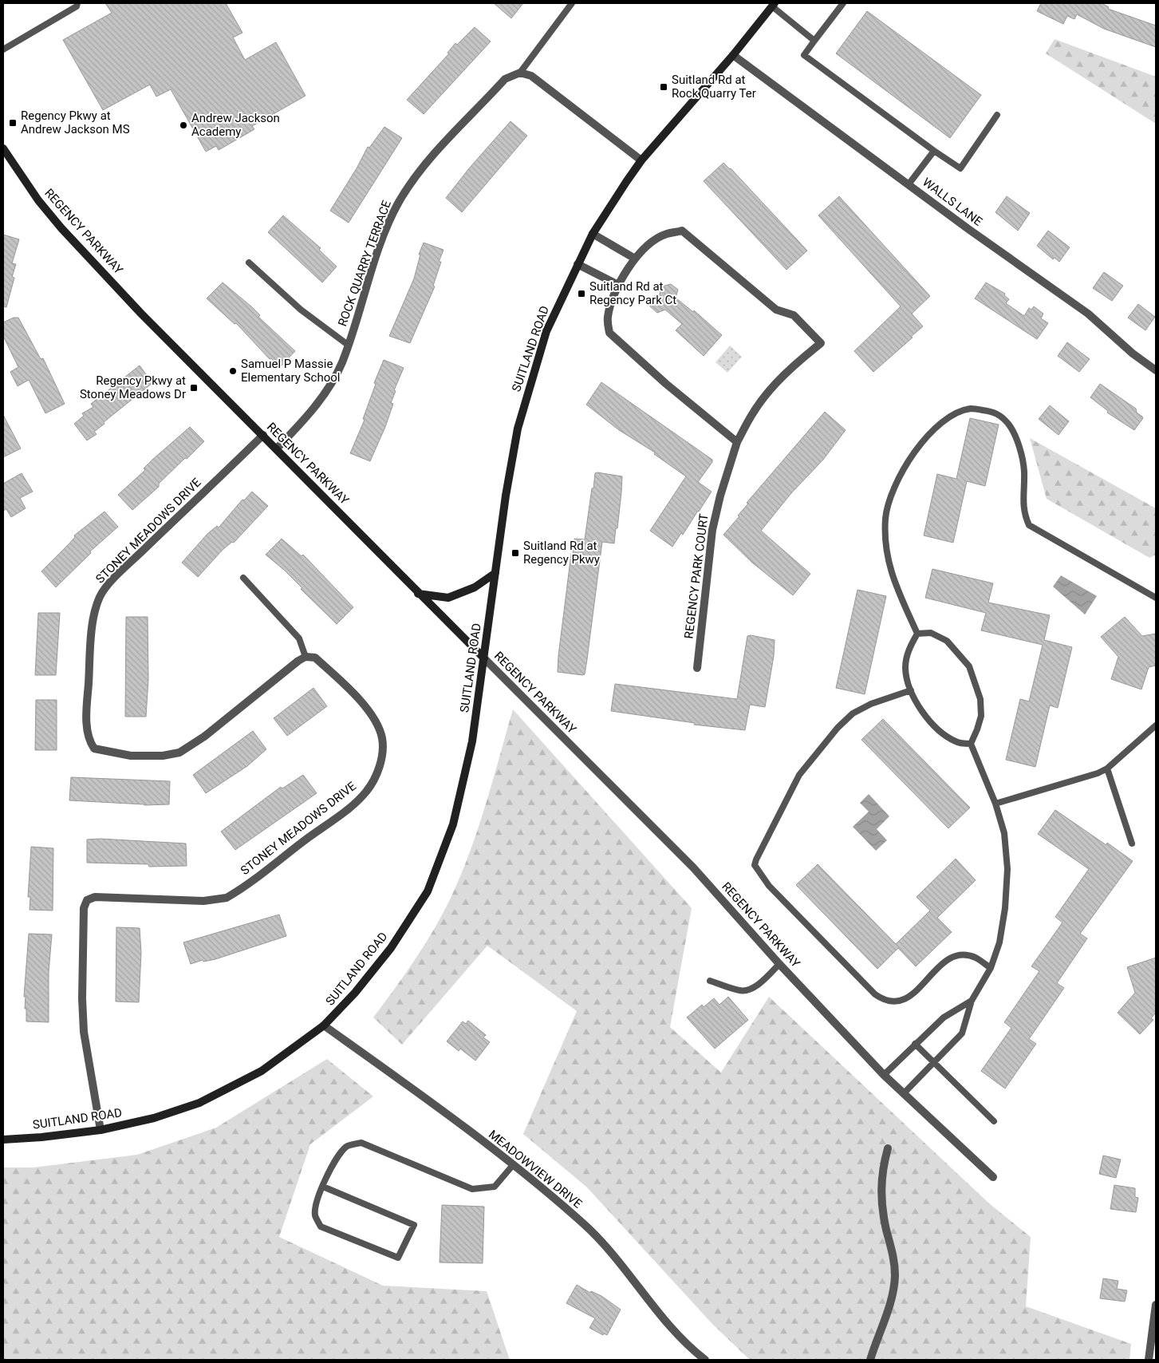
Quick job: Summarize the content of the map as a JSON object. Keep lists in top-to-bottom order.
{
  "streets": {
    "main road": ["REGENCY PARKWAY", "SUITLAND ROAD"],
    "street": [
      "WALLS LANE",
      "ROCK QUARRY TERRACE",
      "STONEY MEADOWS DRIVE",
      "REGENCY PARK COURT",
      "MEADOWVIEW DRIVE"
    ]
  },
  "crossings": [
    ["WALLS LANE", "SUITLAND ROAD"],
    ["REGENCY PARKWAY", "ROCK QUARRY TERRACE"],
    ["REGENCY PARKWAY", "SUITLAND ROAD"],
    ["REGENCY PARKWAY", "STONEY MEADOWS DRIVE"],
    ["SUITLAND ROAD", "STONEY MEADOWS DRIVE"],
    ["SUITLAND ROAD", "MEADOWVIEW DRIVE"]
  ],
  "places": {
    "transit": [
      "Suitland Rd at Rock Quarry Ter",
      "Regency Pkwy at Andrew Jackson MS",
      "Suitland Rd at Regency Park Ct",
      "Regency Pkwy at Stoney Meadows Dr",
      "Suitland Rd at Regency Pkwy"
    ],
    "other": ["Andrew Jackson Academy", "Samuel P Massie Elementary School"]
  }
}
